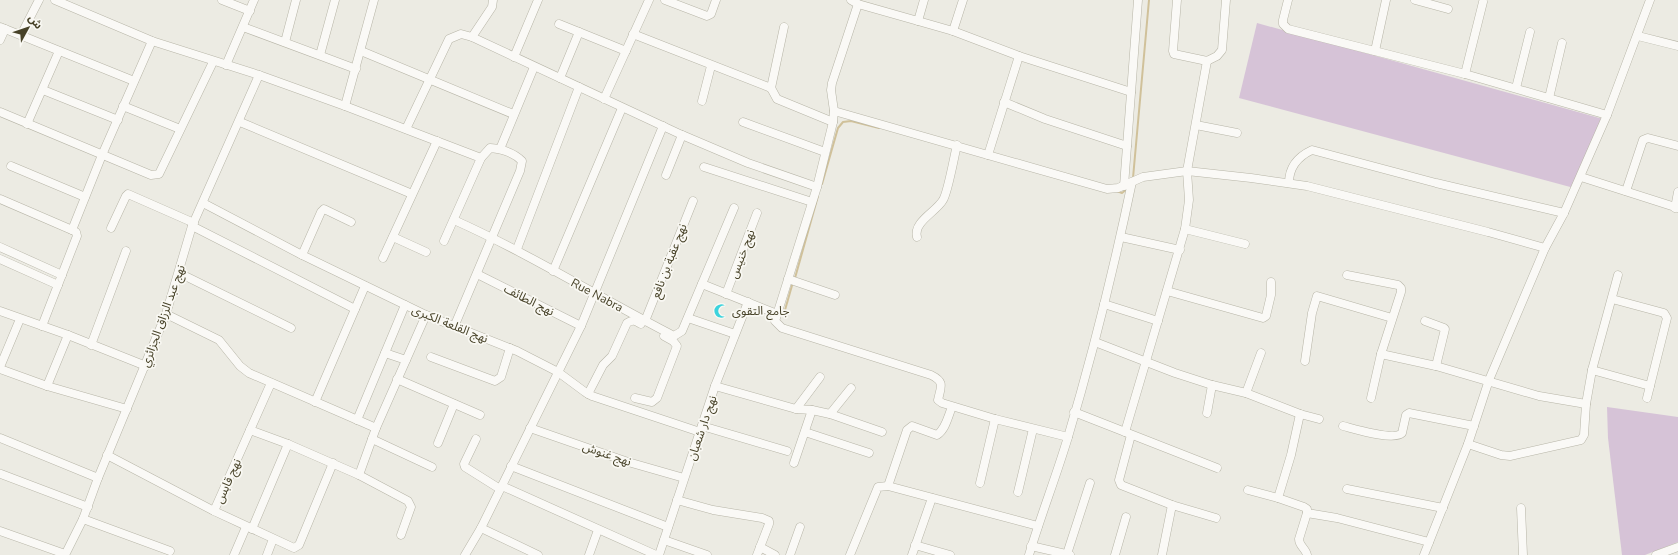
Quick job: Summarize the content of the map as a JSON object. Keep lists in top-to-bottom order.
{
  "streets": {
    "street": [
      "نهج خنيس",
      "نهج عقبة بن نافع",
      "Rue Nabra",
      "نهج الطائف",
      "نهج عبد الرزاق الجزائري",
      "نهج القلعة الكبرى",
      "نهج دار شعبان",
      "نهج غنوش",
      "نهج قابس"
    ]
  },
  "crossings": [
    ["نهج عقبة بن نافع", "Rue Nabra"],
    ["نهج عبد الرزاق الجزائري", "نهج القلعة الكبرى"],
    ["نهج عبد الرزاق الجزائري", "نهج قابس"],
    ["نهج القلعة الكبرى", "نهج دار شعبان"],
    ["نهج دار شعبان", "نهج غنوش"]
  ],
  "places": {
    "mosque": ["جامع التقوى"]
  },
  "north": "top right"
}
